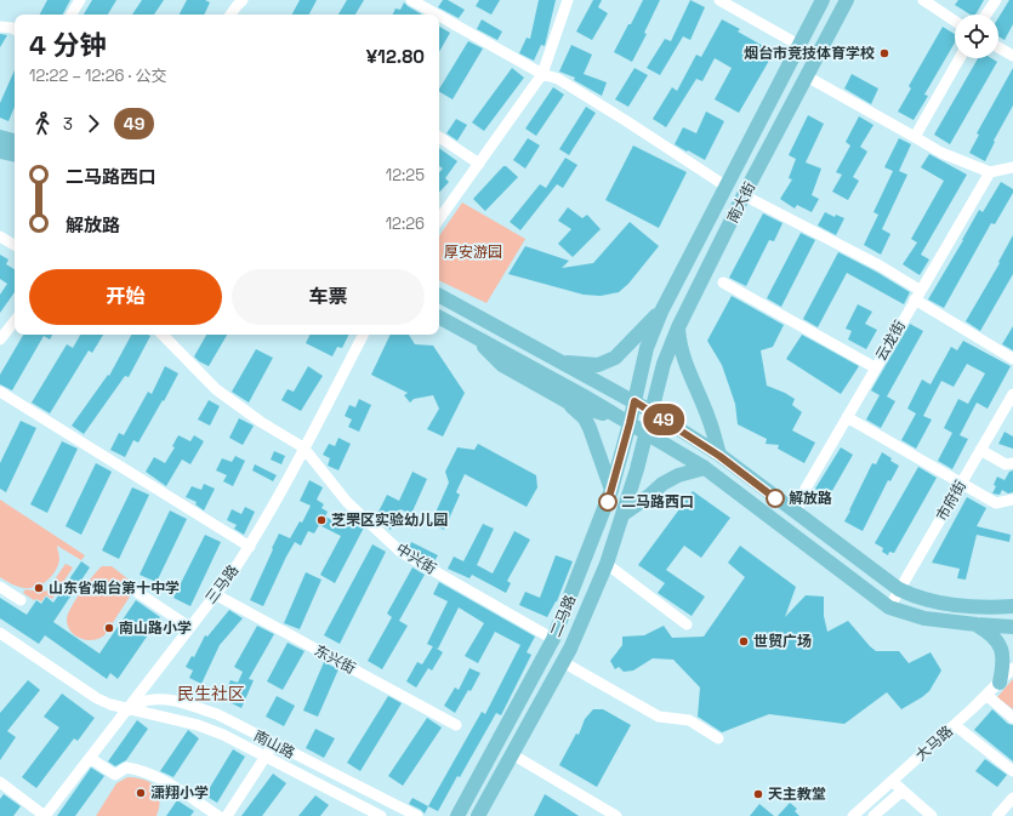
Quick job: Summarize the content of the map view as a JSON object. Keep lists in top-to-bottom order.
{
  "streets": {
    "main road": ["南大街", "二马路"],
    "street": [
      "云龙街",
      "市府街",
      "中兴街",
      "三马路",
      "东兴街",
      "大马路",
      "南山路"
    ]
  },
  "crossings": [
    ["南大街", "二马路"],
    ["中兴街", "三马路"],
    ["中兴街", "二马路"],
    ["三马路", "东兴街"],
    ["三马路", "南山路"]
  ],
  "districts": ["民生社区"],
  "parks": ["厚安游园"],
  "places": [
    "烟台市竞技体育学校",
    "解放路",
    "二马路西口",
    "芝罘区实验幼儿园",
    "山东省烟台第十中学",
    "南山路小学",
    "世贸广场",
    "潇翔小学",
    "天主教堂"
  ],
  "lines": ["bus line 49"],
  "page": {
    "on_map": "49",
    "heading": ["4 分钟", "12:22 – 12:26 · 公交", "¥12.80"],
    "legs": ["3", "49"],
    "list": [
      {
        "name": "二马路西口",
        "value": "12:25"
      },
      {
        "name": "解放路",
        "value": "12:26"
      }
    ],
    "buttons": ["开始", "车票"]
  }
}
